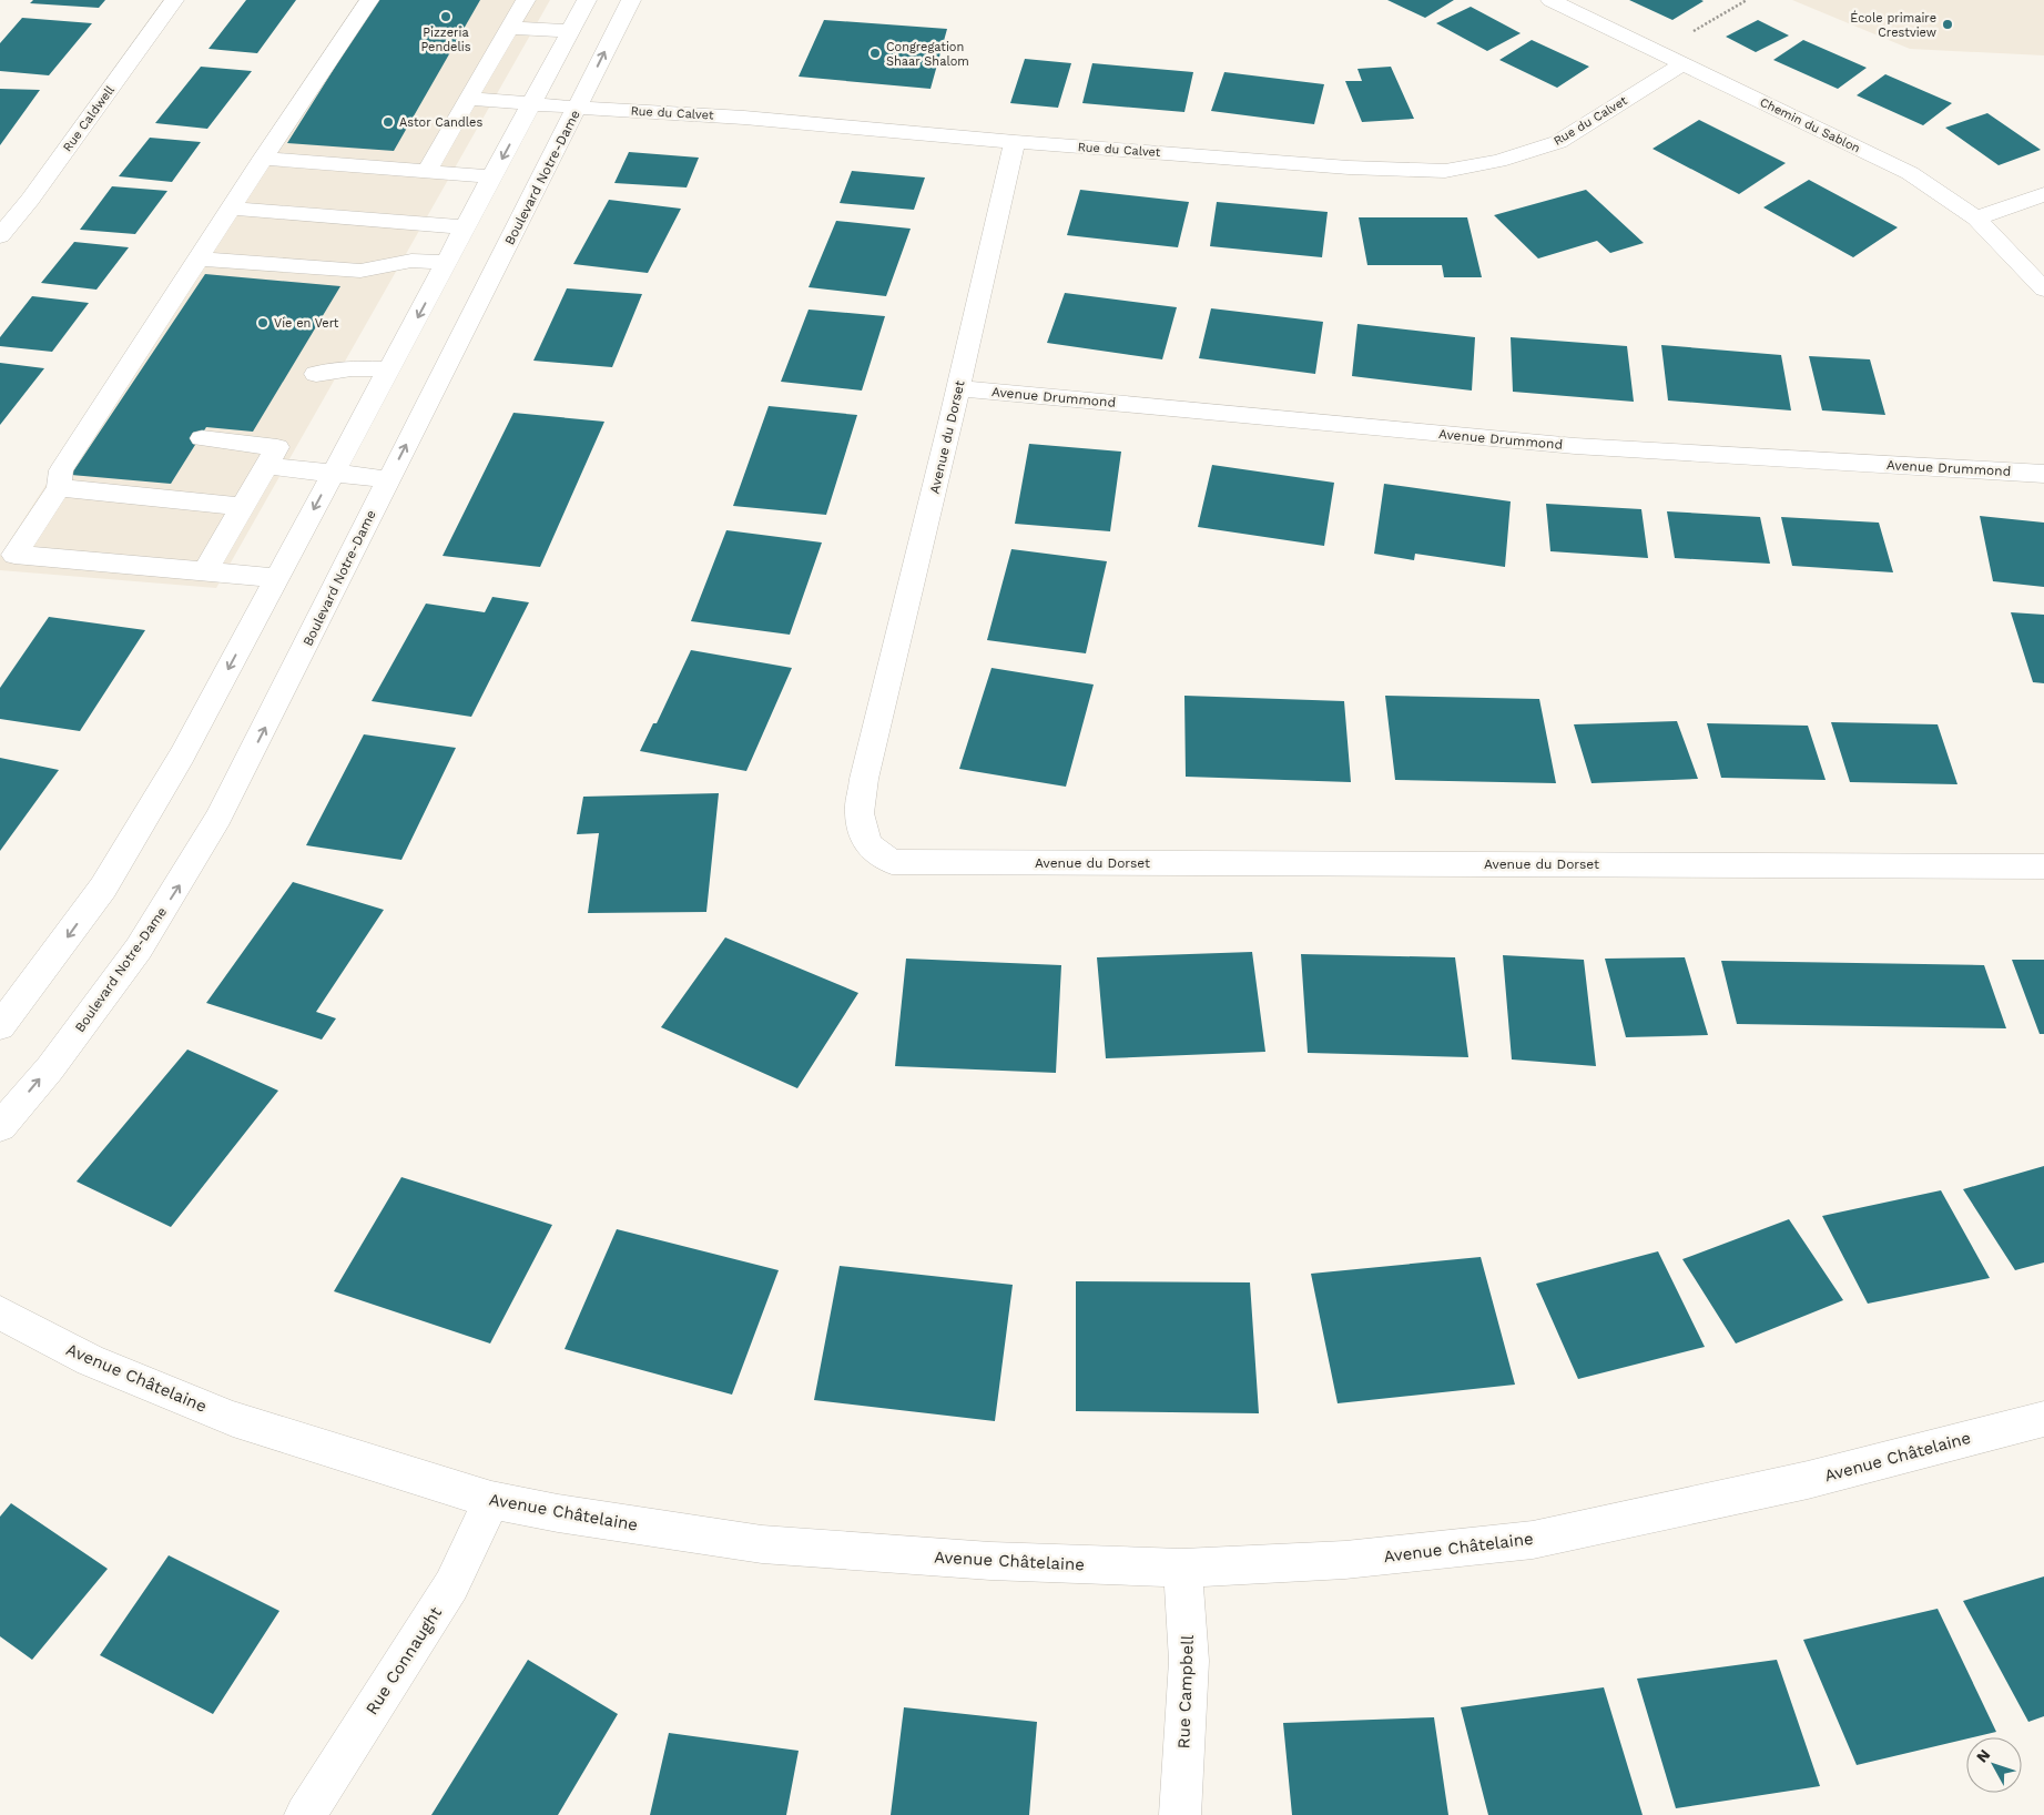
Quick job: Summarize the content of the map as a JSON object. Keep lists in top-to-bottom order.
{
  "streets": {
    "street": [
      "Rue du Calvet",
      "Rue Caldwell",
      "Chemin du Sablon",
      "Boulevard Notre-Dame",
      "Avenue Drummond",
      "Avenue du Dorset",
      "Avenue Châtelaine",
      "Rue Connaught",
      "Rue Campbell"
    ]
  },
  "crossings": [
    ["Rue du Calvet", "Chemin du Sablon"],
    ["Rue du Calvet", "Boulevard Notre-Dame"],
    ["Rue du Calvet", "Avenue du Dorset"],
    ["Avenue Drummond", "Avenue du Dorset"],
    ["Avenue Châtelaine", "Rue Connaught"],
    ["Avenue Châtelaine", "Rue Campbell"]
  ],
  "places": [
    "Pizzeria Pendelis",
    "École primaire Crestview",
    "Congregation Shaar Shalom",
    "Astor Candles",
    "Vie en Vert"
  ],
  "north": "top left"
}
